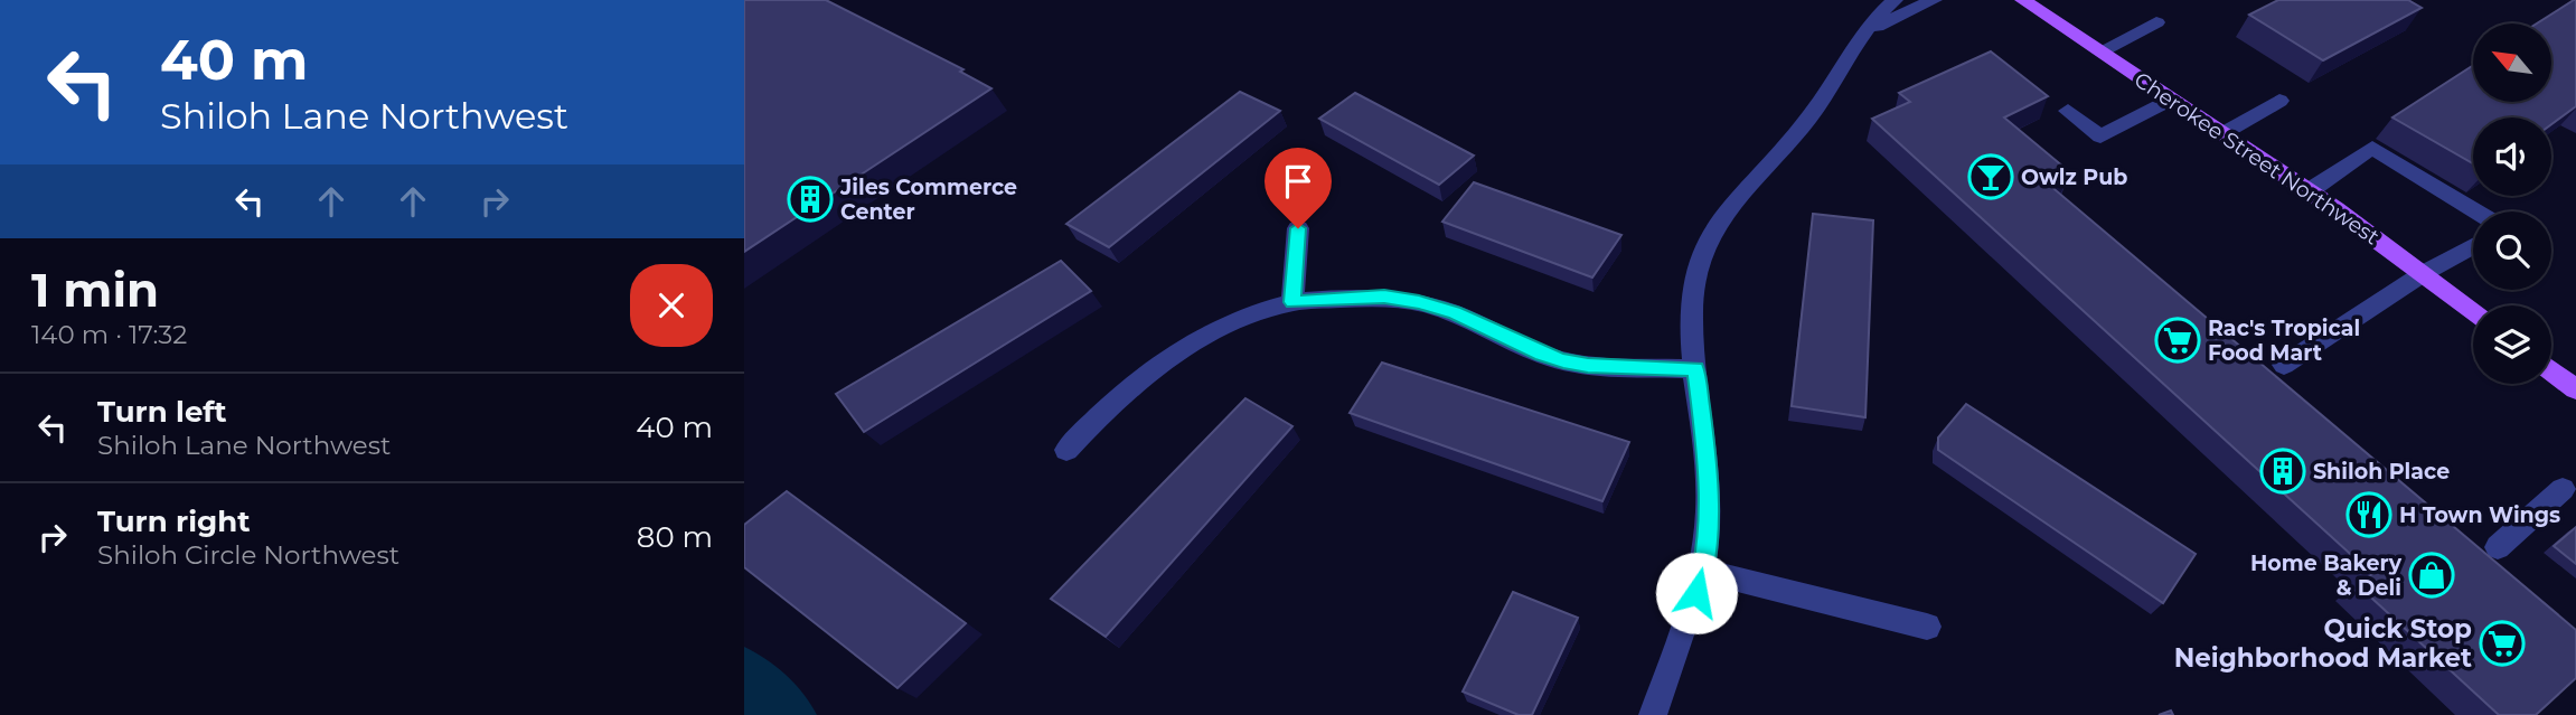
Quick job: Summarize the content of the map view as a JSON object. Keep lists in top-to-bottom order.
{
  "streets": {
    "main road": ["Cherokee Street Northwest"]
  },
  "places": {
    "bar": ["Owlz Pub"],
    "building": ["Jiles Commerce Center", "Shiloh Place"],
    "supermarket": ["Rac's Tropical Food Mart", "Quick Stop Neighborhood Market"],
    "restaurant": ["H Town Wings"],
    "shop": ["Home Bakery & Deli"]
  },
  "north": "top left",
  "page": {
    "turn": ["40 m", "Shiloh Lane Northwest"],
    "heading": ["1 min", "140 m · 17:32"],
    "list": [
      {
        "name": "Turn left",
        "note": "Shiloh Lane Northwest",
        "value": "40 m"
      },
      {
        "name": "Turn right",
        "note": "Shiloh Circle Northwest",
        "value": "80 m"
      }
    ]
  }
}
